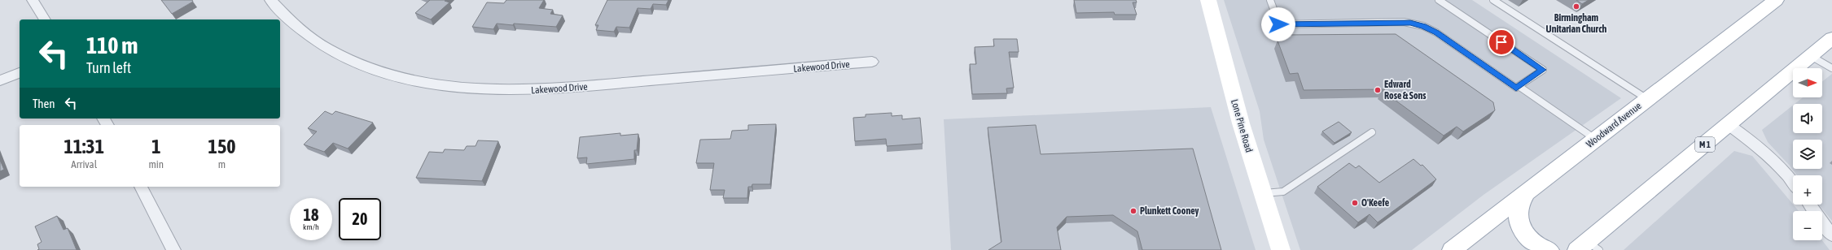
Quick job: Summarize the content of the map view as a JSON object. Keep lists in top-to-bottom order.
{
  "streets": {
    "main road": ["Woodward Avenue", "Lone Pine Road", "M 1"],
    "street": ["Lakewood Drive"]
  },
  "places": [
    "Birmingham Unitarian Church",
    "Edward Rose & Sons",
    "O'Keefe",
    "Plunkett Cooney"
  ],
  "north": "right",
  "page": {
    "turn": ["110 m", "Turn left"],
    "map_buttons": ["+", "−"],
    "then": "Then",
    "eta": [
      "11:31",
      "Arrival",
      "1",
      "min",
      "150",
      "m"
    ],
    "speed": "18 km/h",
    "limit": "20"
  }
}
